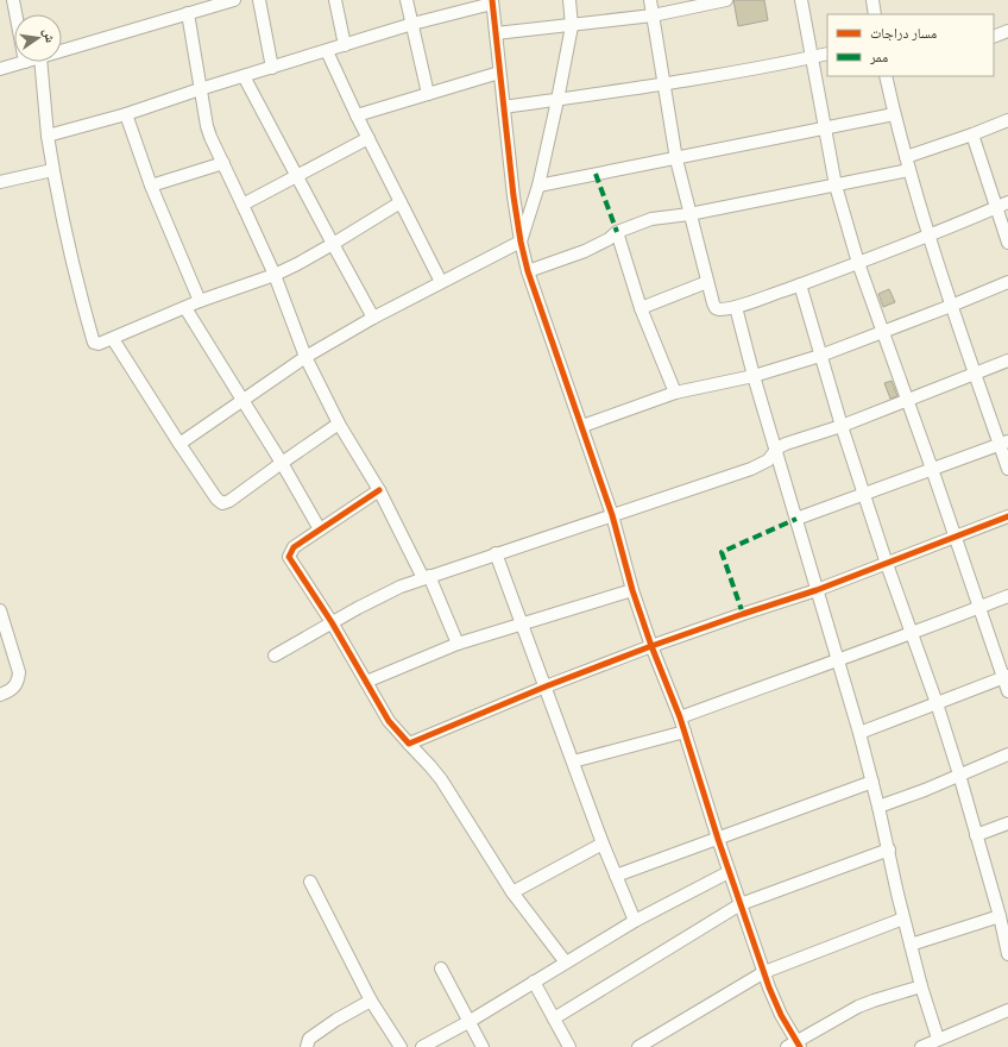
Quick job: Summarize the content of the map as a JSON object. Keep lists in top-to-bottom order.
{
  "legend": ["مسار دراجات", "ممر"],
  "north": "right"
}
